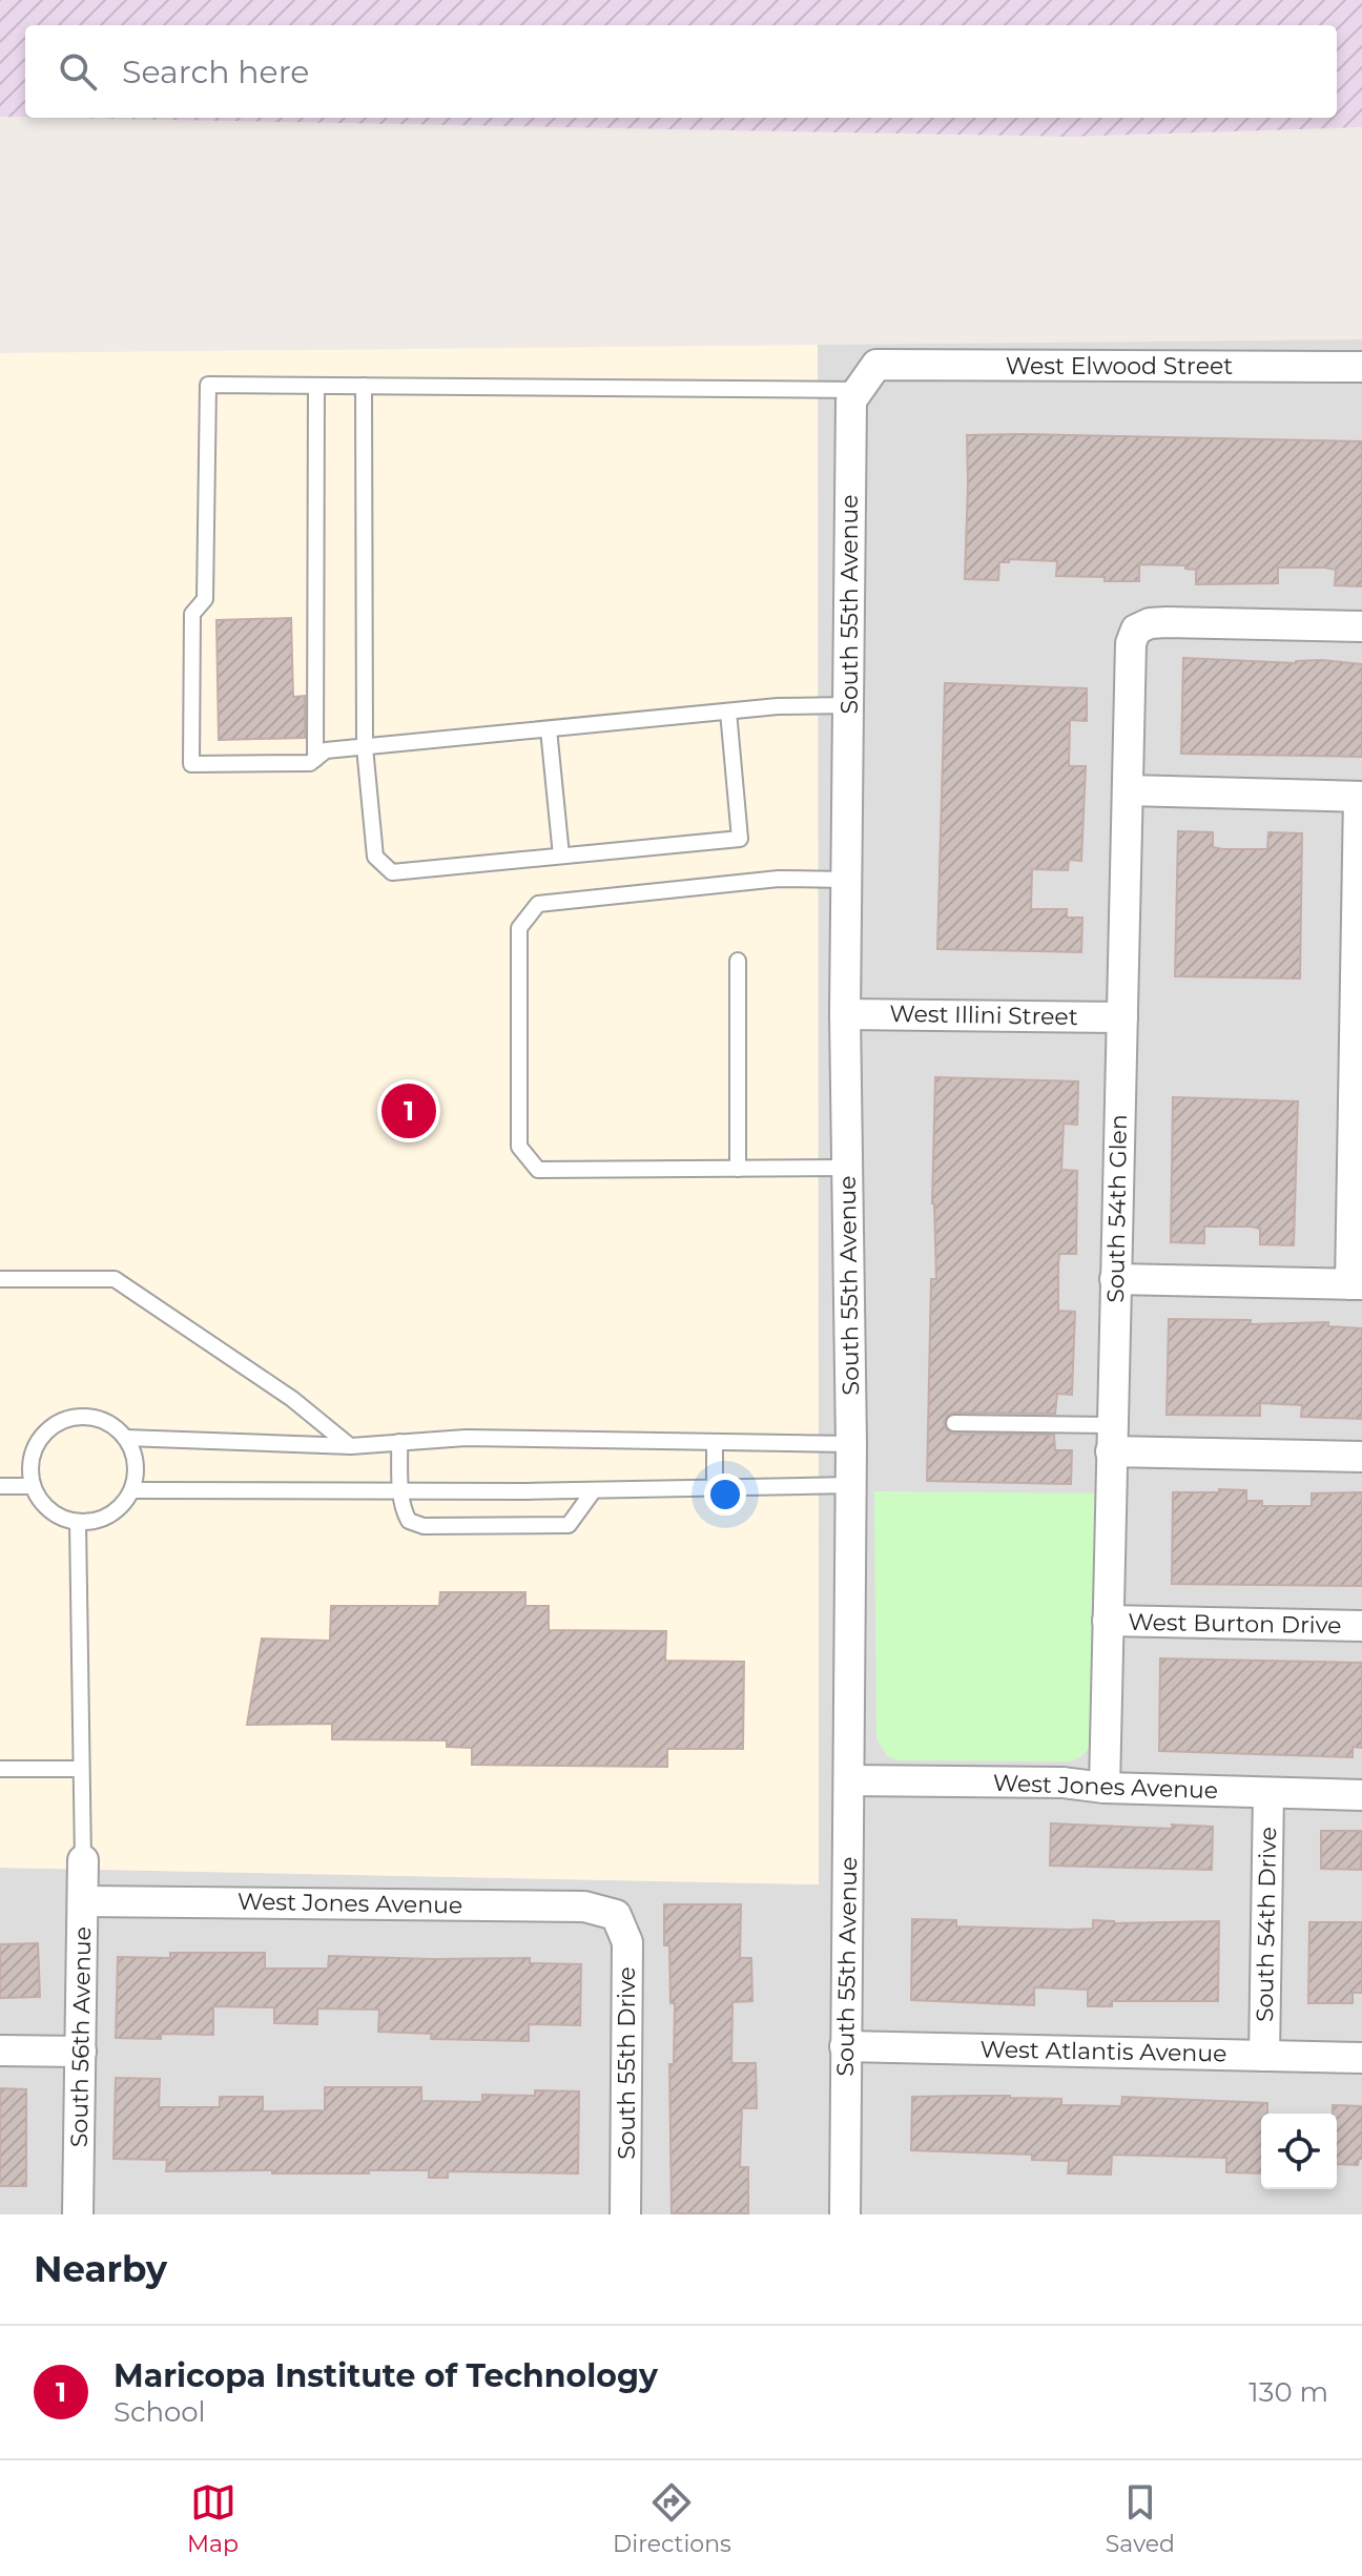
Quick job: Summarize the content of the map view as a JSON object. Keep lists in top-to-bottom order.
{
  "streets": {
    "street": [
      "West Elwood Street",
      "South 55th Avenue",
      "West Illini Street",
      "South 54th Glen",
      "West Burton Drive",
      "West Jones Avenue",
      "South 54th Drive",
      "South 56th Avenue",
      "West Atlantis Avenue",
      "South 55th Drive"
    ]
  },
  "crossings": [
    ["West Elwood Street", "South 55th Avenue"],
    ["South 55th Avenue", "West Illini Street"],
    ["South 55th Avenue", "West Jones Avenue"],
    ["South 55th Avenue", "West Atlantis Avenue"],
    ["West Illini Street", "South 54th Glen"],
    ["South 54th Glen", "West Burton Drive"],
    ["South 54th Glen", "West Jones Avenue"],
    ["West Jones Avenue", "South 54th Drive"],
    ["West Jones Avenue", "South 56th Avenue"],
    ["West Jones Avenue", "South 55th Drive"],
    ["South 54th Drive", "West Atlantis Avenue"]
  ],
  "page": {
    "search": "Search here",
    "pins": "1",
    "heading": "Nearby",
    "list": [
      {
        "mark": "1",
        "name": "Maricopa Institute of Technology",
        "note": "School",
        "value": "130 m"
      }
    ],
    "nav": ["Map", "Directions", "Saved"]
  }
}
